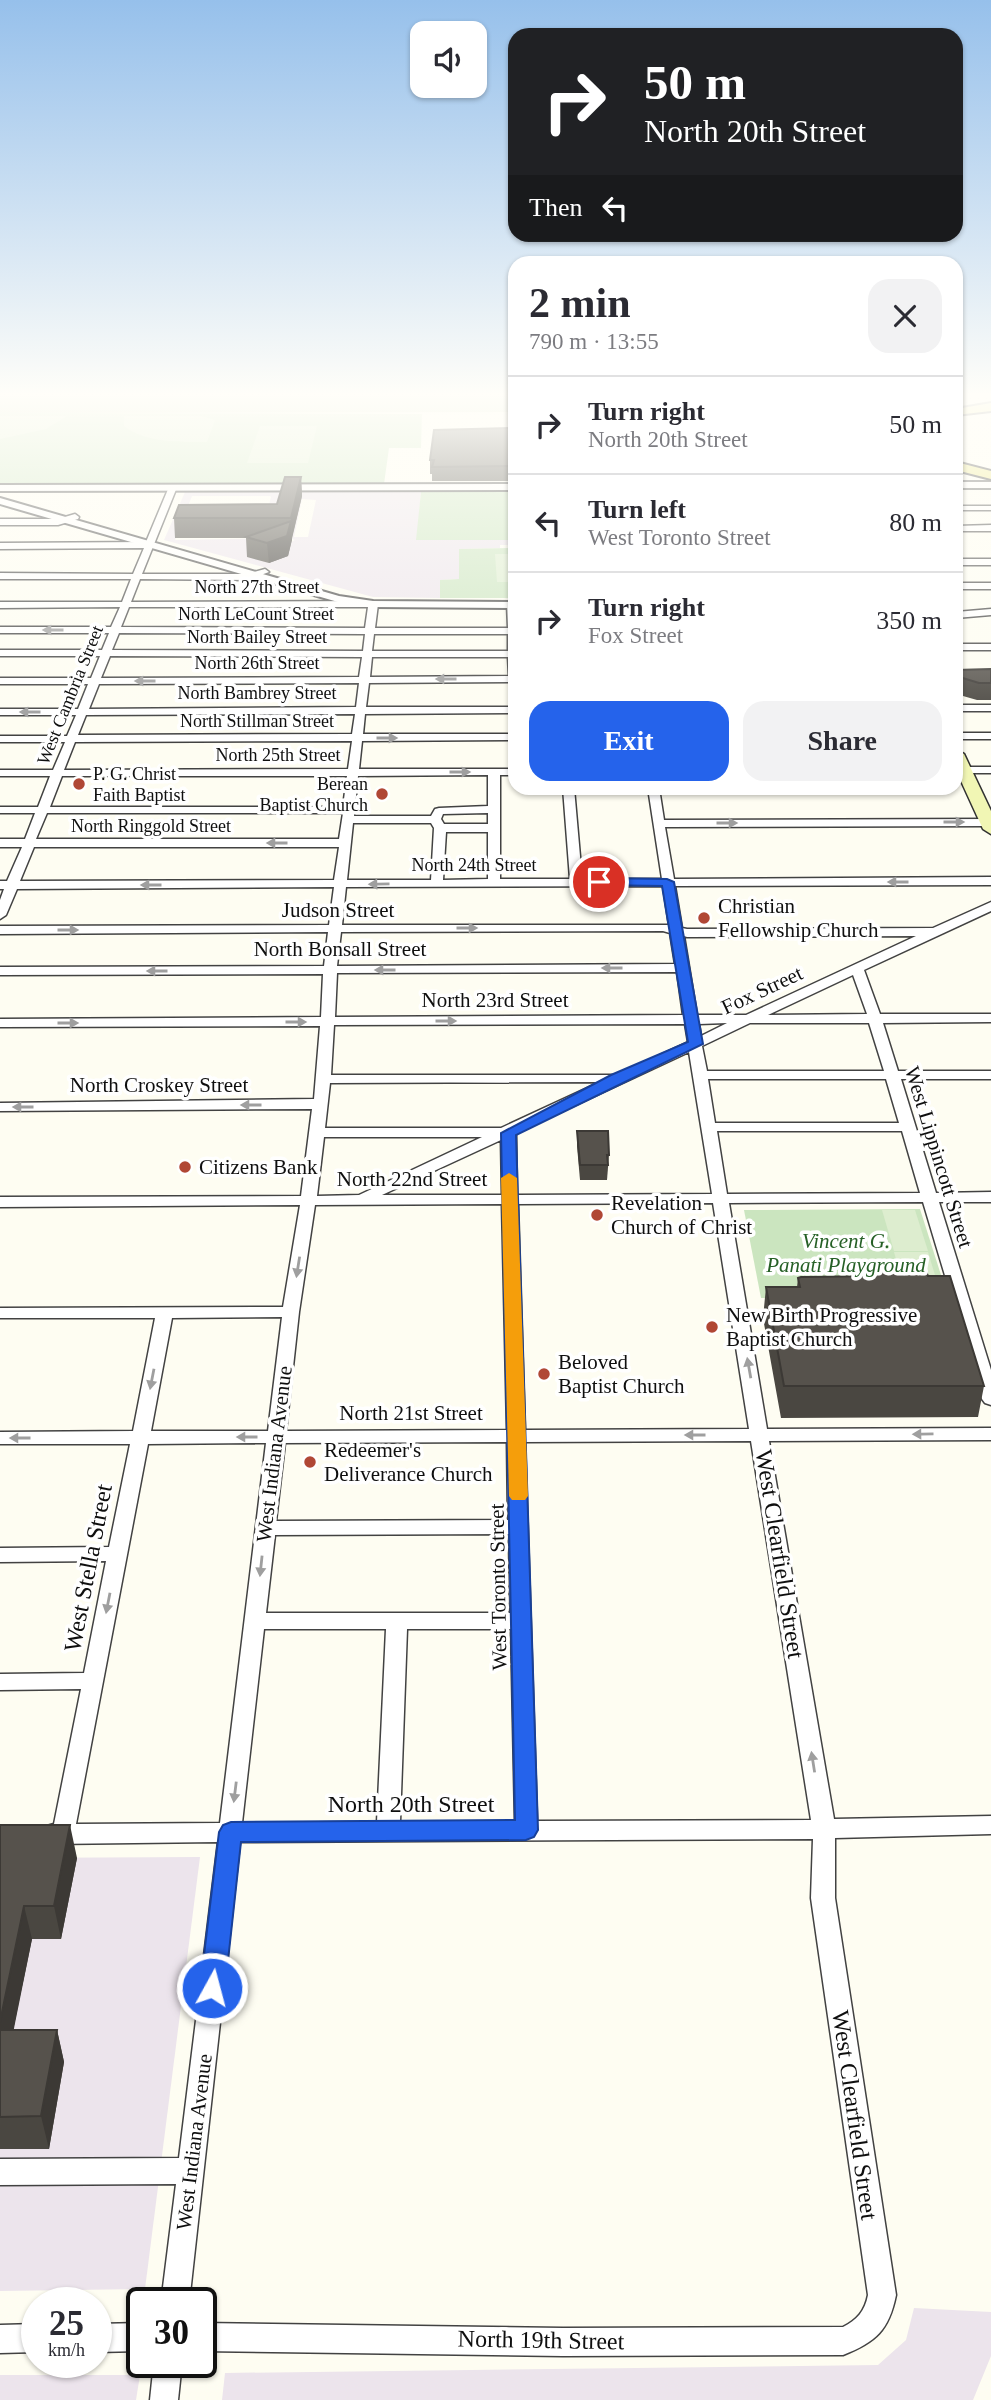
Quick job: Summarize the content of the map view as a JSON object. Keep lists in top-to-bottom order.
{
  "streets": {
    "street": [
      "North 27th Street",
      "North LeCount Street",
      "North Bailey Street",
      "North 26th Street",
      "North Bambrey Street",
      "West Cambria Street",
      "North Stillman Street",
      "North 25th Street",
      "North Ringgold Street",
      "North 24th Street",
      "Judson Street",
      "North Bonsall Street",
      "Fox Street",
      "North 23rd Street",
      "North Croskey Street",
      "West Lippincott Street",
      "North 22nd Street",
      "North 21st Street",
      "West Indiana Avenue",
      "West Clearfield Street",
      "West Stella Street",
      "West Toronto Street",
      "North 20th Street",
      "North 19th Street"
    ]
  },
  "crossings": [
    ["North 27th Street", "West Cambria Street"],
    ["North 27th Street", "West Indiana Avenue"],
    ["North LeCount Street", "West Cambria Street"],
    ["North LeCount Street", "West Indiana Avenue"],
    ["North Bailey Street", "West Cambria Street"],
    ["North Bailey Street", "West Indiana Avenue"],
    ["North 26th Street", "West Cambria Street"],
    ["North 26th Street", "West Indiana Avenue"],
    ["North Bambrey Street", "West Cambria Street"],
    ["North Bambrey Street", "West Indiana Avenue"],
    ["West Cambria Street", "North Stillman Street"],
    ["West Cambria Street", "North 25th Street"],
    ["West Cambria Street", "North Ringgold Street"],
    ["West Cambria Street", "North 24th Street"],
    ["North Stillman Street", "West Indiana Avenue"],
    ["North 25th Street", "West Indiana Avenue"],
    ["North Ringgold Street", "West Indiana Avenue"],
    ["North 24th Street", "West Indiana Avenue"],
    ["North 24th Street", "West Clearfield Street"],
    ["Judson Street", "Fox Street"],
    ["Judson Street", "West Indiana Avenue"],
    ["Judson Street", "West Clearfield Street"],
    ["North Bonsall Street", "West Indiana Avenue"],
    ["North Bonsall Street", "West Clearfield Street"],
    ["Fox Street", "North 23rd Street"],
    ["Fox Street", "West Lippincott Street"],
    ["Fox Street", "North 22nd Street"],
    ["Fox Street", "West Clearfield Street"],
    ["Fox Street", "West Toronto Street"],
    ["North 23rd Street", "West Lippincott Street"],
    ["North 23rd Street", "West Indiana Avenue"],
    ["North 23rd Street", "West Clearfield Street"],
    ["North Croskey Street", "West Indiana Avenue"],
    ["West Lippincott Street", "North 22nd Street"],
    ["North 22nd Street", "West Indiana Avenue"],
    ["North 22nd Street", "West Clearfield Street"],
    ["North 22nd Street", "West Toronto Street"],
    ["North 21st Street", "West Indiana Avenue"],
    ["North 21st Street", "West Clearfield Street"],
    ["North 21st Street", "West Stella Street"],
    ["North 21st Street", "West Toronto Street"],
    ["West Indiana Avenue", "North 20th Street"],
    ["West Clearfield Street", "North 20th Street"],
    ["West Clearfield Street", "North 19th Street"],
    ["West Stella Street", "North 20th Street"],
    ["West Toronto Street", "North 20th Street"]
  ],
  "one_way": ["North Croskey Street", "West Clearfield Street", "West Stella Street"],
  "parks": ["Vincent G. Panati Playground"],
  "places": [
    "P. G. Christ Faith Baptist",
    "Berean Baptist Church",
    "Christian Fellowship Church",
    "Citizens Bank",
    "Revelation Church of Christ",
    "New Birth Progressive Baptist Church",
    "Beloved Baptist Church",
    "Redeemer's Deliverance Church"
  ],
  "page": {
    "turn": ["50 m", "North 20th Street"],
    "then": "Then",
    "heading": ["2 min", "790 m · 13:55"],
    "list": [
      {
        "name": "Turn right",
        "note": "North 20th Street",
        "value": "50 m"
      },
      {
        "name": "Turn left",
        "note": "West Toronto Street",
        "value": "80 m"
      },
      {
        "name": "Turn right",
        "note": "Fox Street",
        "value": "350 m"
      }
    ],
    "buttons": ["Exit", "Share"],
    "speed": "25 km/h",
    "limit": "30"
  }
}
